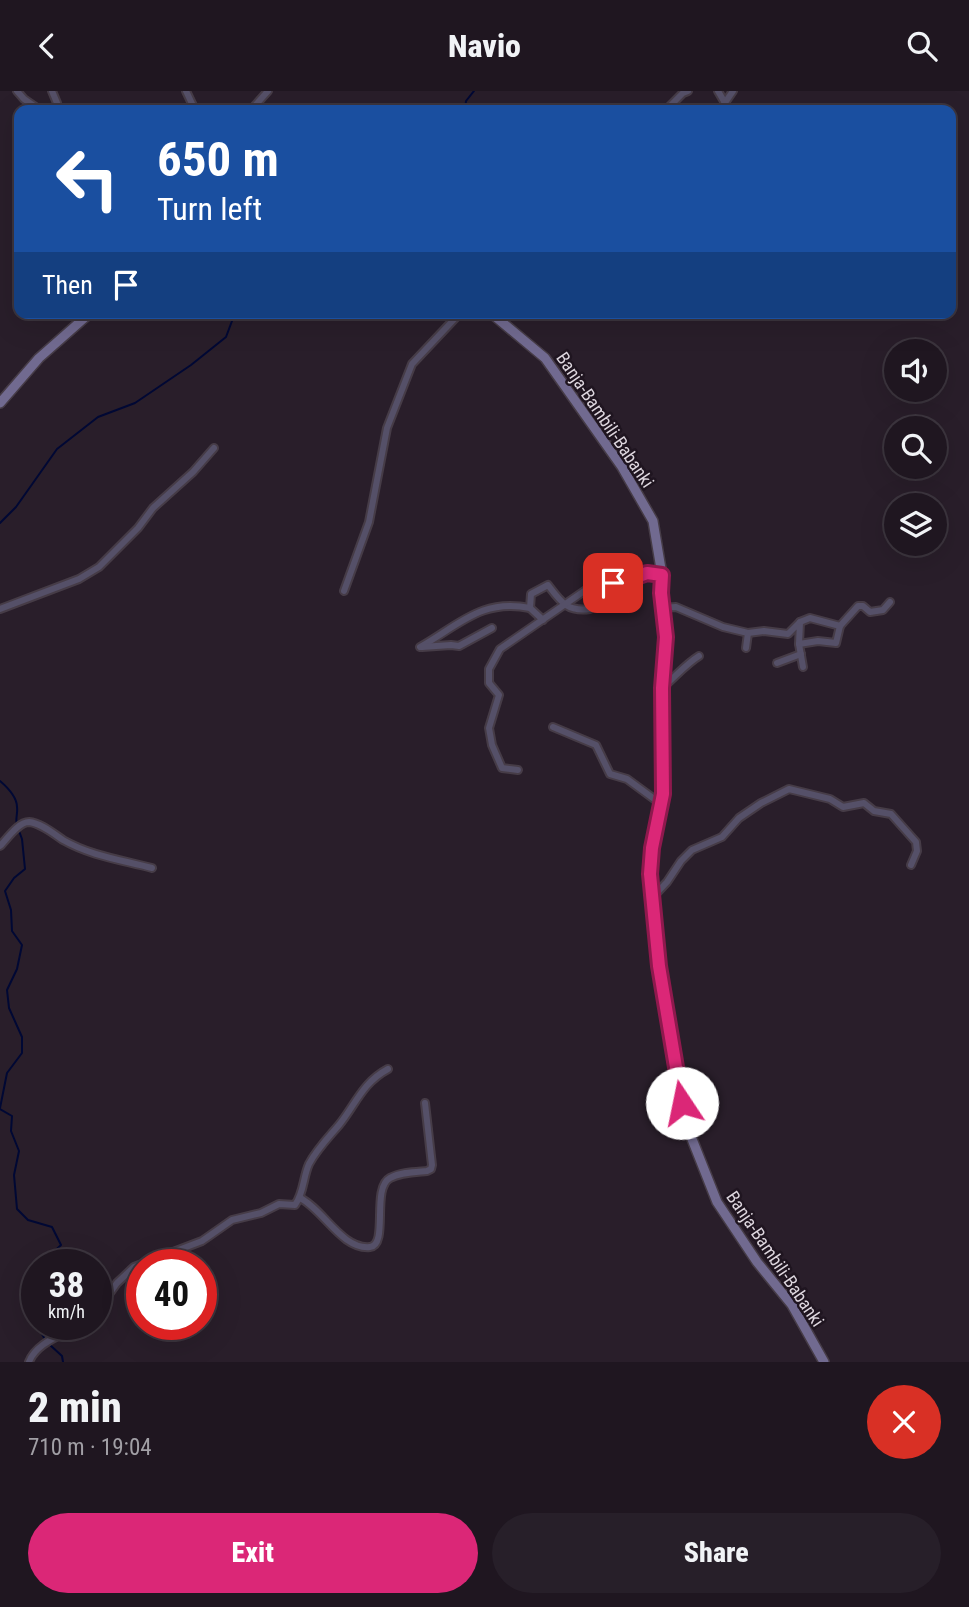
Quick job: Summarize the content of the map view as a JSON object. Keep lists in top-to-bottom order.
{
  "streets": {
    "street": ["Banja-Bambili-Babanki"]
  },
  "page": {
    "header": "Navio",
    "turn": ["650 m", "Turn left"],
    "then": "Then",
    "speed": "38 km/h",
    "limit": "40",
    "heading": ["2 min", "710 m · 19:04"],
    "buttons": ["Exit", "Share"]
  }
}
